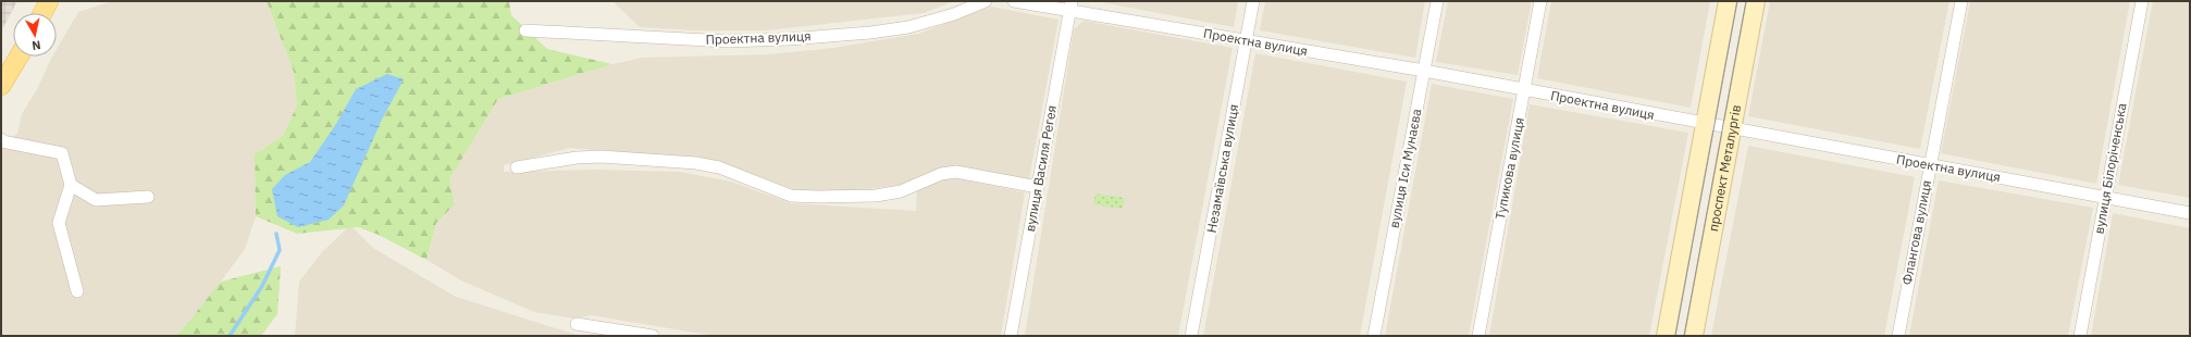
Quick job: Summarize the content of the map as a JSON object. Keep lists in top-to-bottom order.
{
  "streets": {
    "main road": ["проспект Металургів"],
    "street": [
      "Проектна вулиця",
      "вулиця Василя Регея",
      "Незамаївська вулиця",
      "вулиця Іси Мунаєва",
      "Тупикова вулиця",
      "вулиця Білоріченська",
      "Флангова вулиця"
    ]
  },
  "crossings": [
    ["Проектна вулиця", "вулиця Василя Регея"],
    ["Проектна вулиця", "Незамаївська вулиця"],
    ["Проектна вулиця", "вулиця Іси Мунаєва"],
    ["Проектна вулиця", "Тупикова вулиця"],
    ["Проектна вулиця", "проспект Металургів"],
    ["Проектна вулиця", "вулиця Білоріченська"],
    ["Проектна вулиця", "Флангова вулиця"]
  ],
  "north": "bottom"
}
